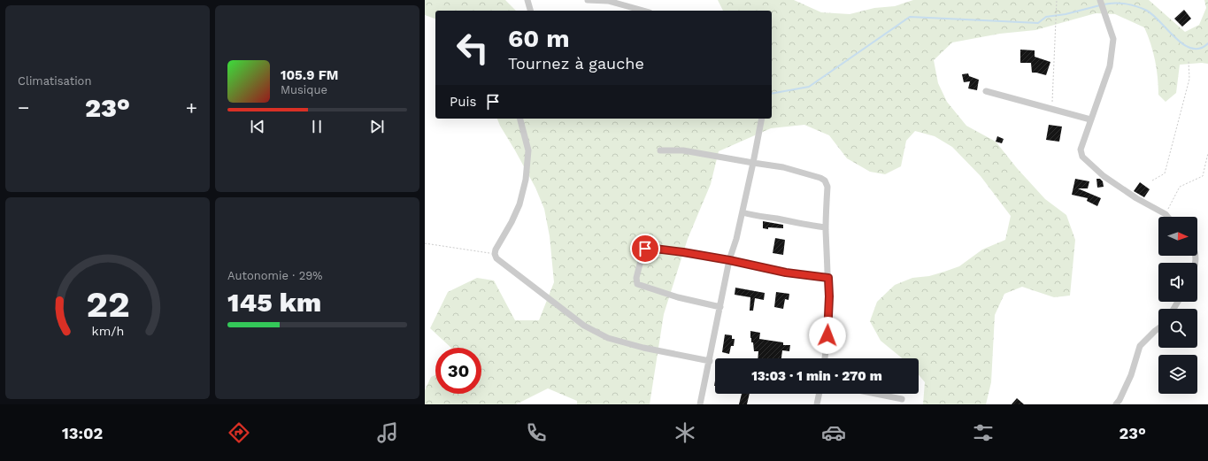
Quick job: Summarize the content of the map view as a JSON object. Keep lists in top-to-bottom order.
{
  "north": "right",
  "page": {
    "tile": [
      "Climatisation",
      ["Autonomie · 29%", "145 km"]
    ],
    "turn": ["60 m", "Tournez à gauche"],
    "song": ["105.9 FM", "Musique"],
    "then": "Puis",
    "heat": ["−", "23°", "+"],
    "limit": "30",
    "trip": "13:03 · 1 min · 270 m",
    "tabs": ["13:02", "23°"],
    "gauge": ["22", "km/h"]
  }
}
